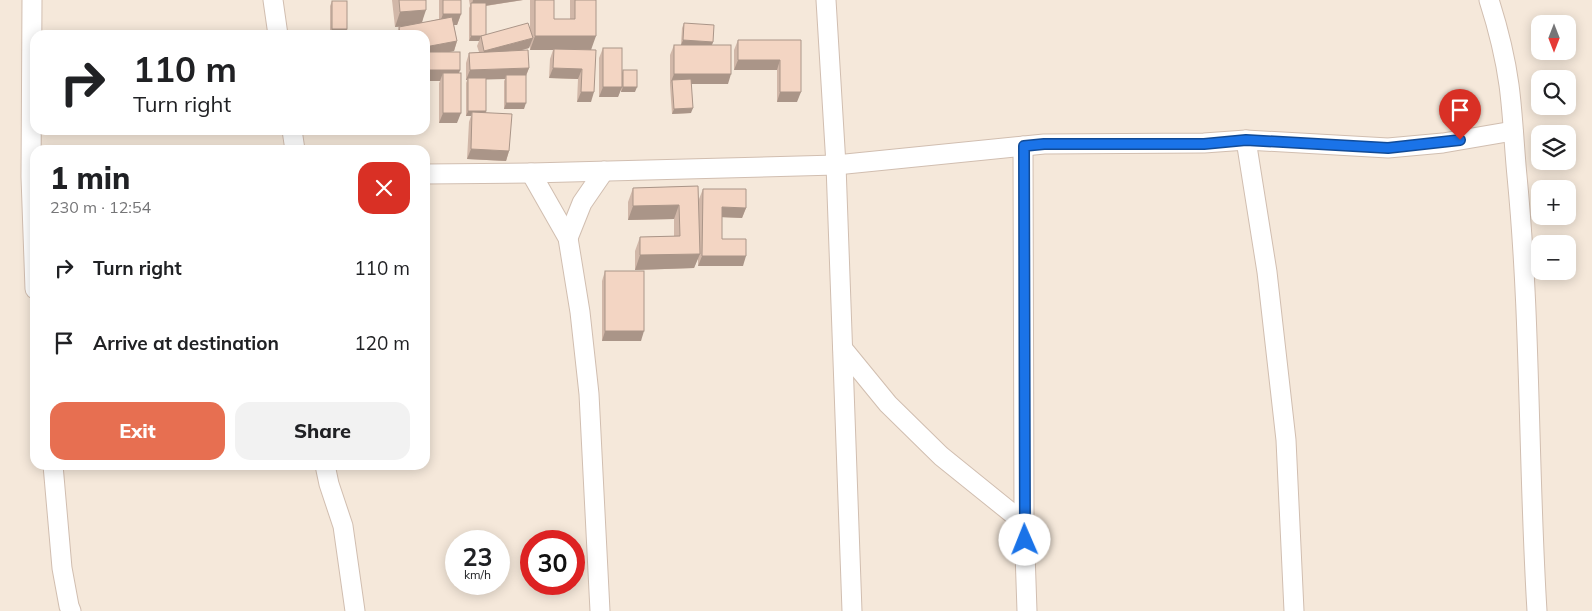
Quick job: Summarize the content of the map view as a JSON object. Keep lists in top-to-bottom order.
{
  "north": "bottom",
  "page": {
    "map_buttons": ["+", "−"],
    "turn": ["110 m", "Turn right"],
    "heading": ["1 min", "230 m · 12:54"],
    "list": [
      {
        "name": "Turn right",
        "value": "110 m"
      },
      {
        "name": "Arrive at destination",
        "value": "120 m"
      }
    ],
    "buttons": ["Exit", "Share"],
    "speed": "23 km/h",
    "limit": "30"
  }
}
